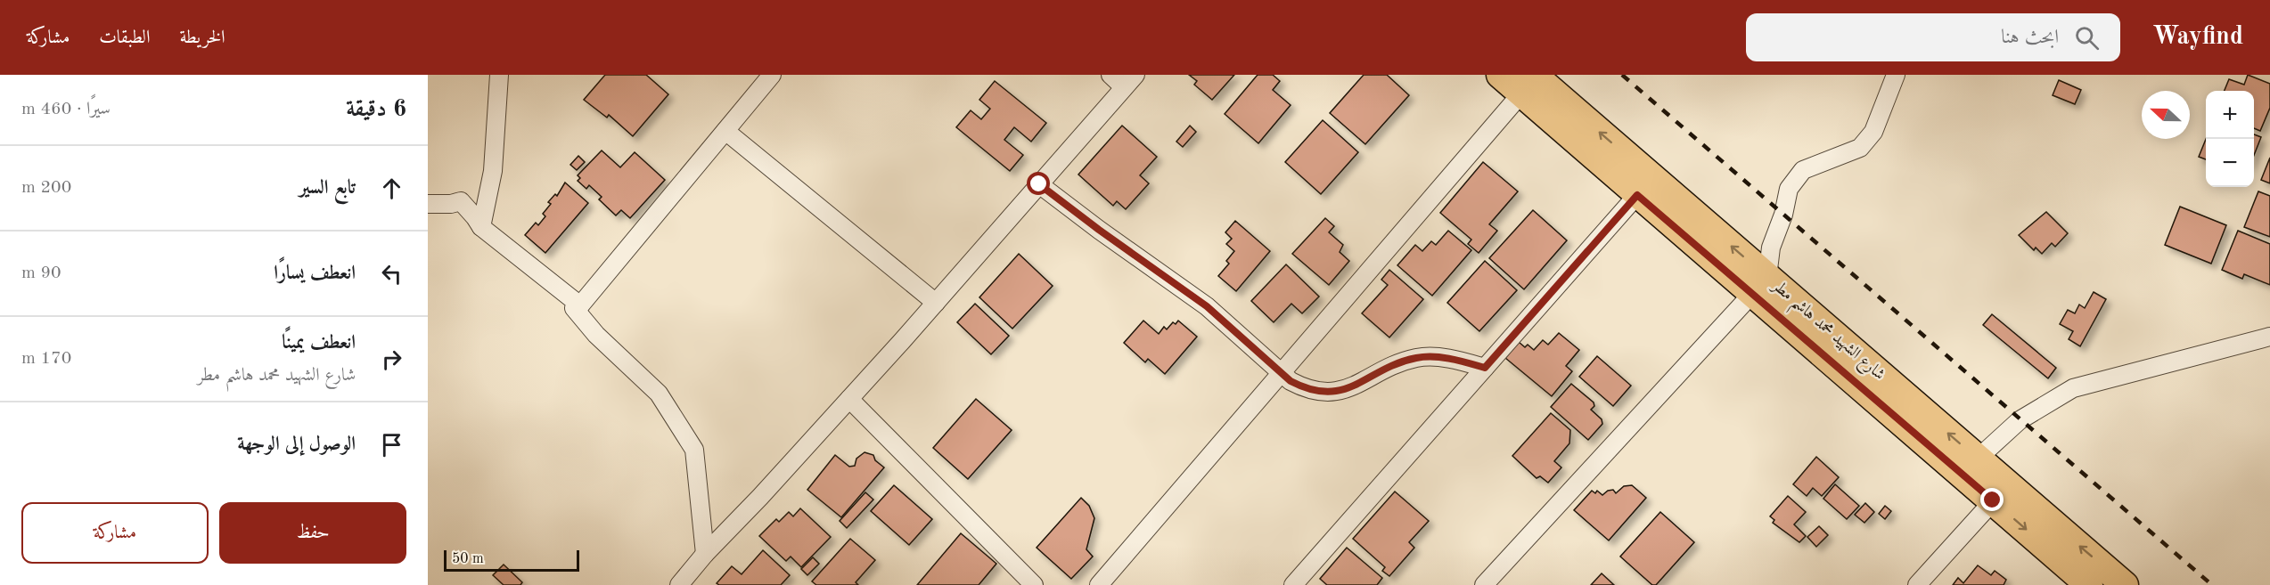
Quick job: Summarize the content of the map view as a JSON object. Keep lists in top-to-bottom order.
{
  "streets": {
    "main road": ["شارع الشهيد محمد هاشم مطر"]
  },
  "scale_bar": "50 m",
  "north": "left",
  "page": {
    "header": "Wayfind",
    "search": "ابحث هنا",
    "nav": ["الخريطة", "الطبقات", "مشاركة"],
    "heading": ["6 دقيقة", "سيرًا · 460 m"],
    "map_buttons": ["+", "−"],
    "list": [
      ["تابع السير", "200 m"],
      ["انعطف يسارًا", "90 m"],
      ["انعطف يمينًا", "شارع الشهيد محمد هاشم مطر", "170 m"],
      "الوصول إلى الوجهة"
    ],
    "buttons": ["حفظ", "مشاركة"],
    "scale": "50 m"
  }
}
